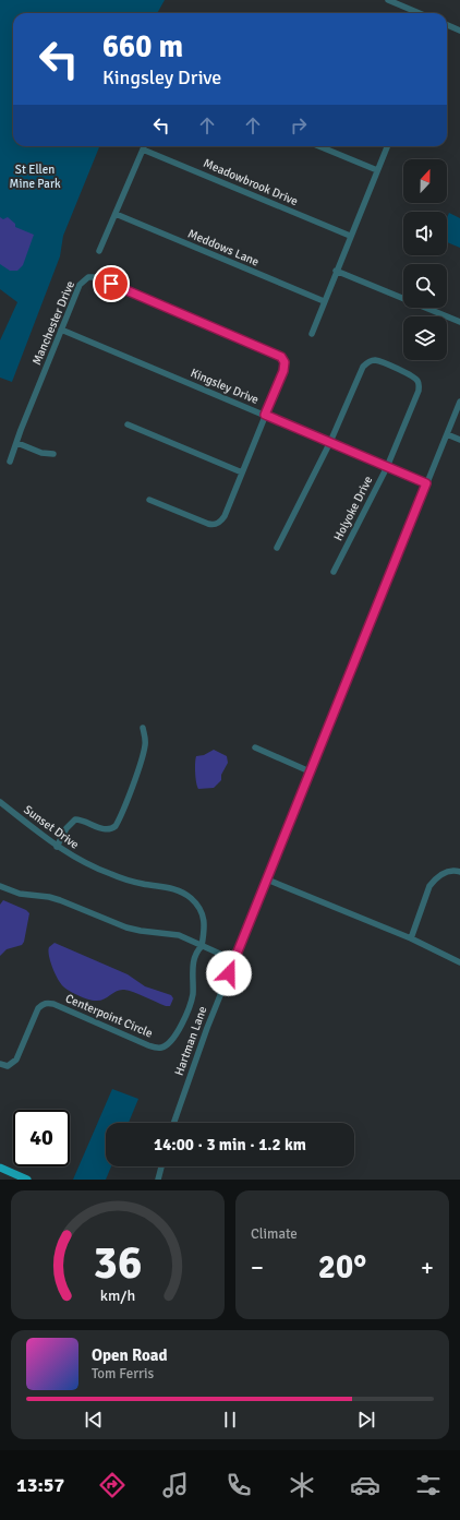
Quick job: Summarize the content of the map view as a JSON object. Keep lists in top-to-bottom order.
{
  "streets": {
    "street": [
      "Meadowbrook Drive",
      "Meddows Lane",
      "Manchester Drive",
      "Kingsley Drive",
      "Holyoke Drive",
      "Sunset Drive",
      "Centerpoint Circle",
      "Hartman Lane"
    ]
  },
  "crossings": [
    ["Manchester Drive", "Kingsley Drive"],
    ["Kingsley Drive", "Holyoke Drive"],
    ["Kingsley Drive", "Hartman Lane"],
    ["Sunset Drive", "Centerpoint Circle"]
  ],
  "parks": ["St Ellen Mine Park"],
  "north": "top",
  "page": {
    "turn": ["660 m", "Kingsley Drive"],
    "limit": "40",
    "trip": "14:00 · 3 min · 1.2 km",
    "tile": "Climate",
    "heat": ["−", "20°", "+"],
    "song": ["Open Road", "Tom Ferris"],
    "tabs": "13:57",
    "gauge": ["36", "km/h"]
  }
}
